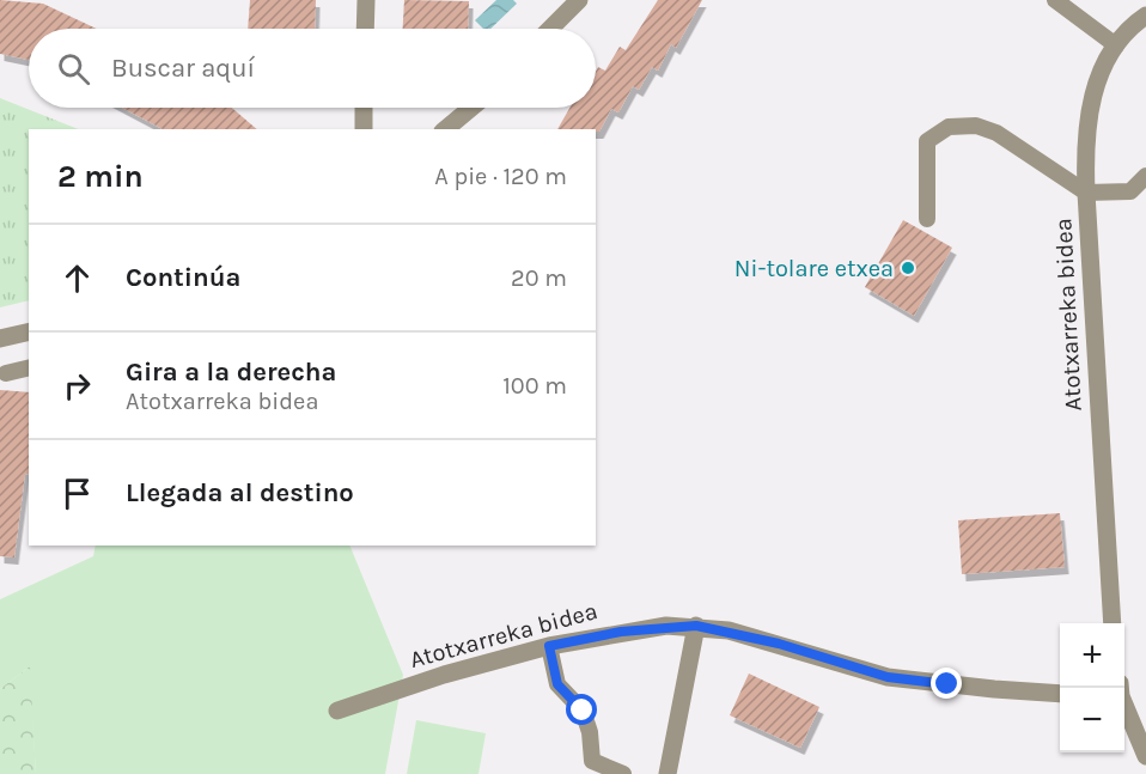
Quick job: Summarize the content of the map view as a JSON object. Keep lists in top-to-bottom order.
{
  "streets": {
    "street": ["Atotxarreka bidea"]
  },
  "places": ["Ni-tolare etxea"],
  "page": {
    "search": "Buscar aquí",
    "heading": ["2 min", "A pie · 120 m"],
    "list": [
      ["Continúa", "20 m"],
      ["Gira a la derecha", "Atotxarreka bidea", "100 m"],
      "Llegada al destino"
    ],
    "map_buttons": ["+", "−"]
  }
}
